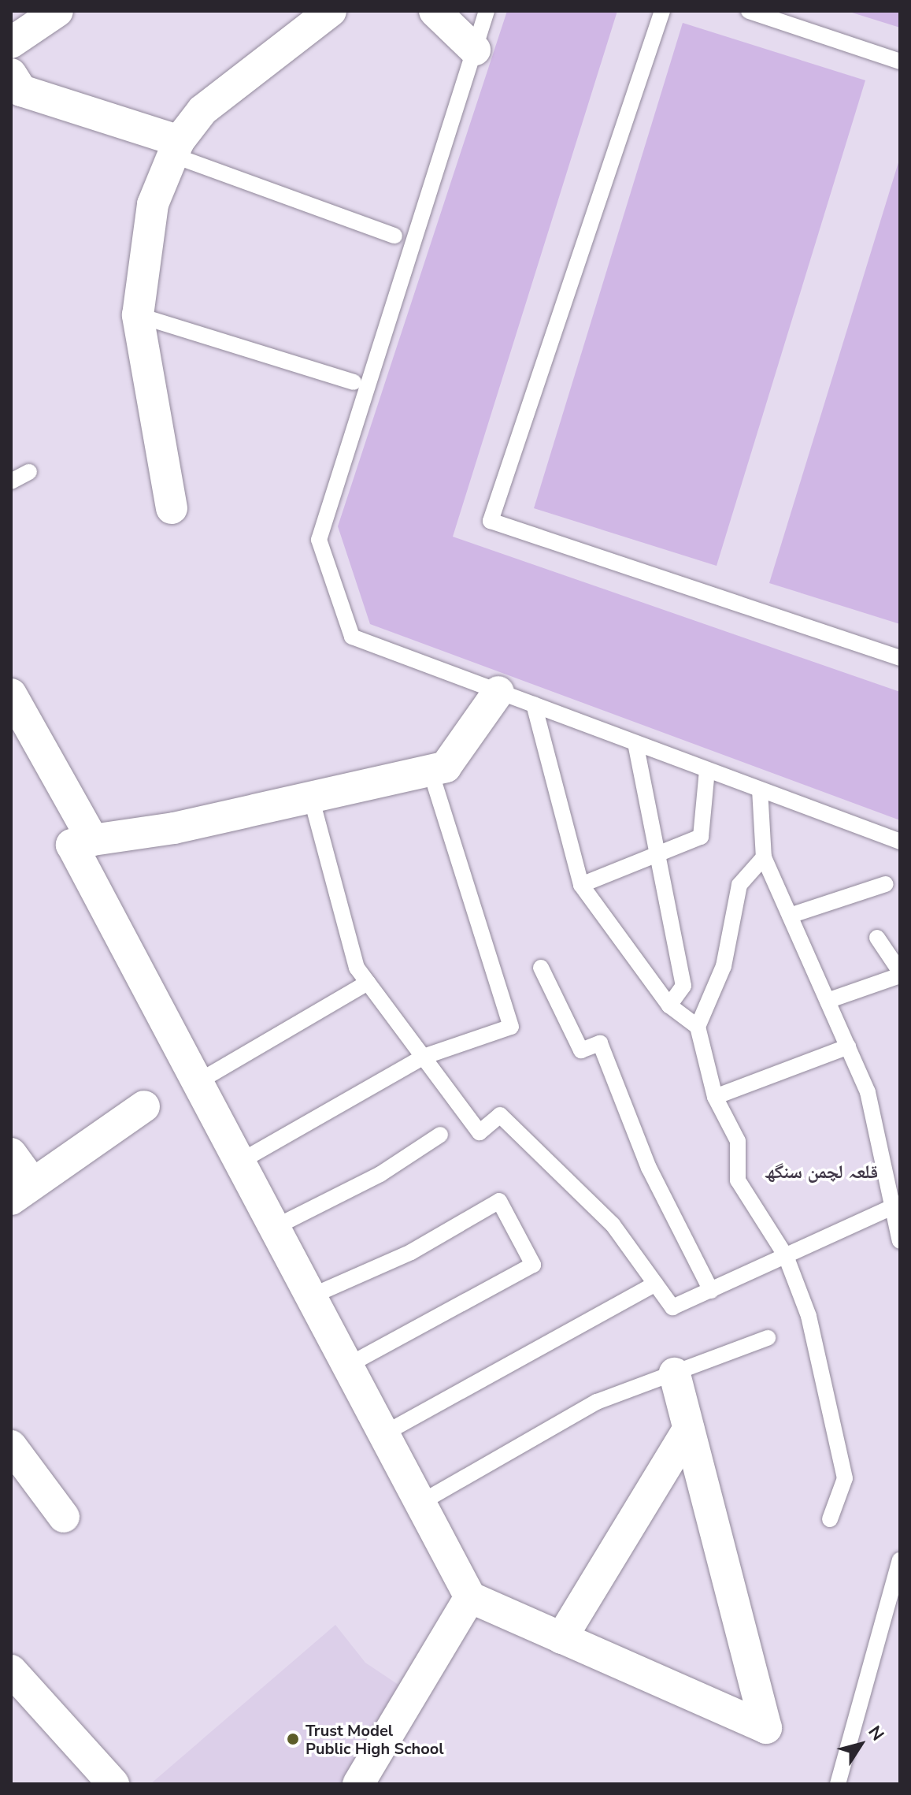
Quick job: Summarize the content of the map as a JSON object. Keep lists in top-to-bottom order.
{
  "districts": ["قلعہ لچمن سنگھ"],
  "places": ["Trust Model Public High School"],
  "north": "top right"
}
